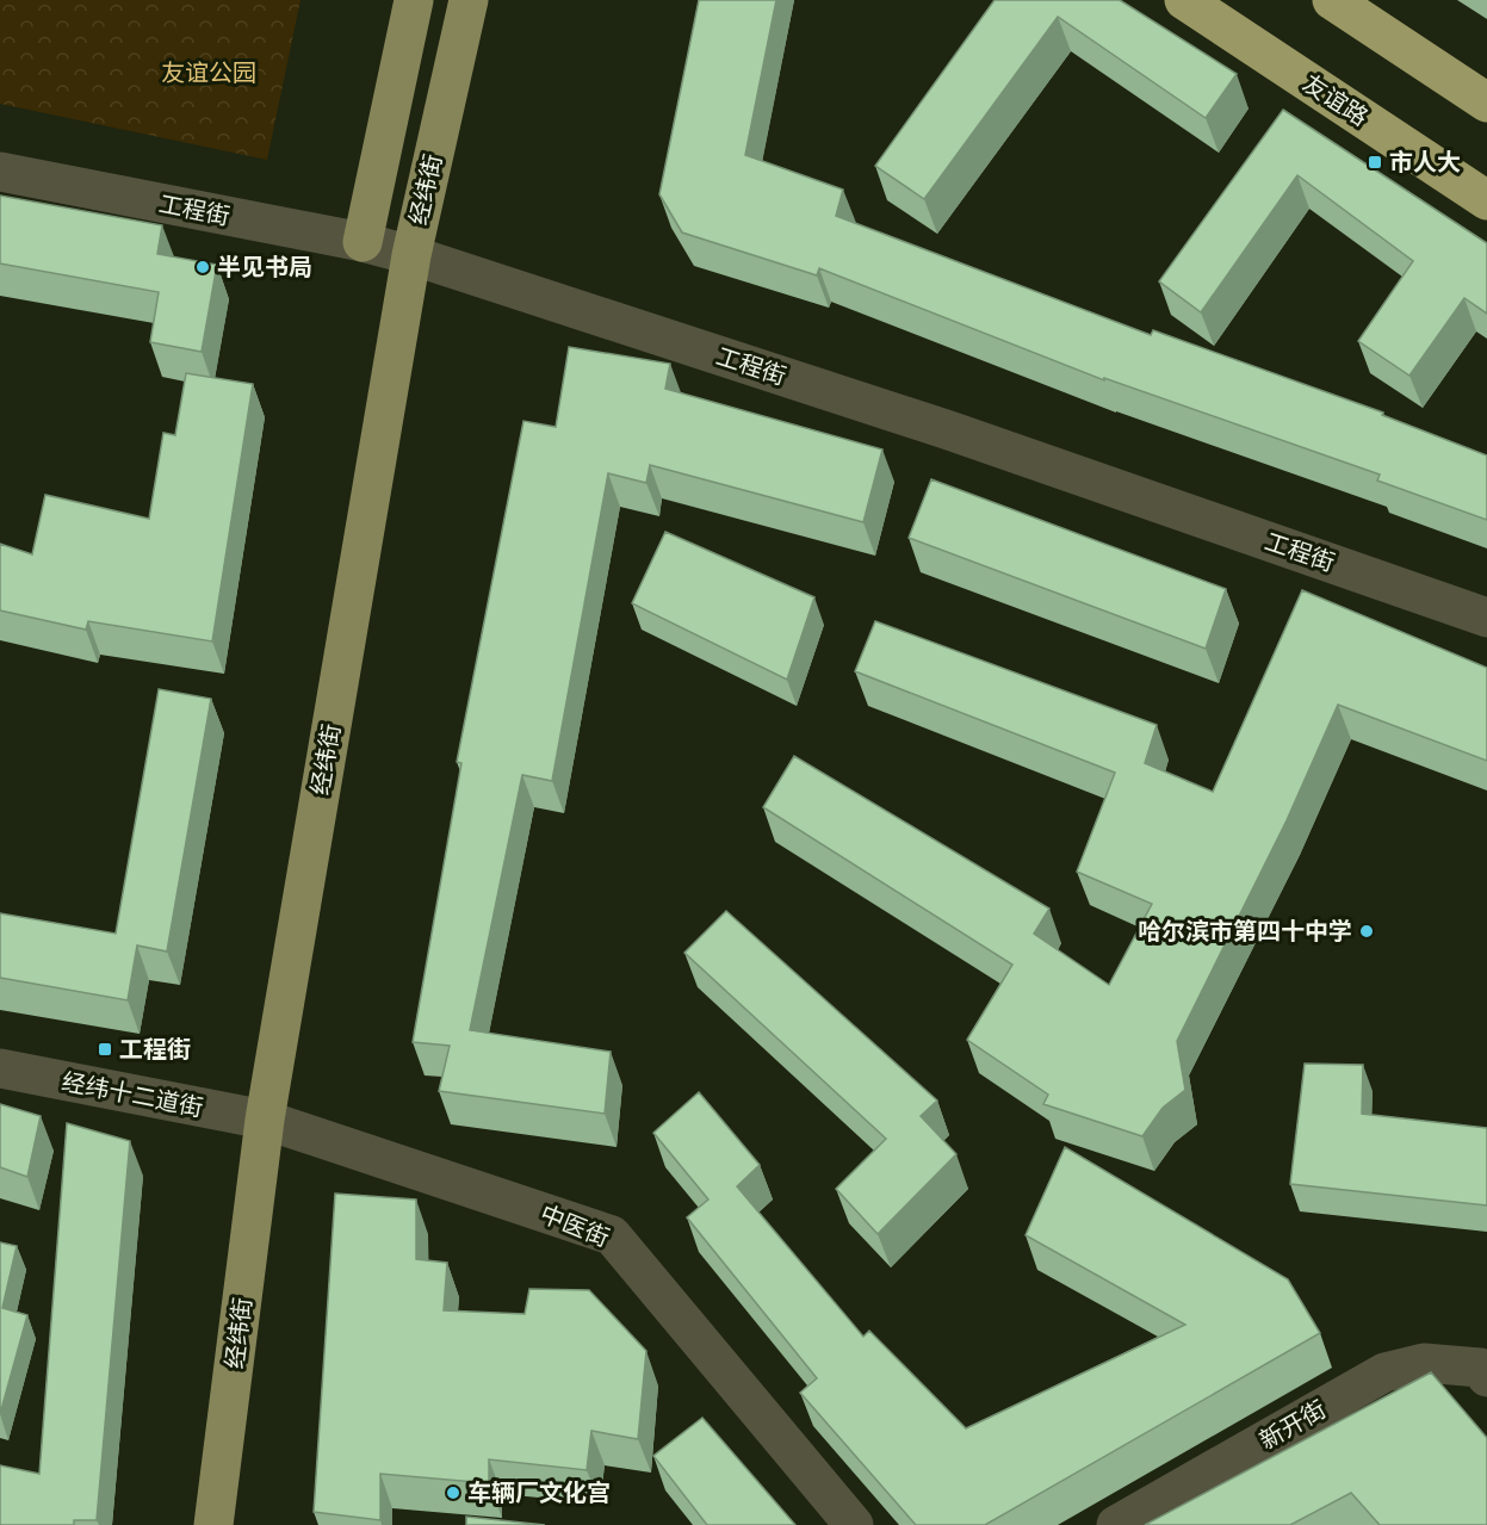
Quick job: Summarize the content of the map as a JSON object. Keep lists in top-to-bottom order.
{
  "streets": {
    "highway": ["友谊路"],
    "main road": ["经纬街"],
    "street": [
      "工程街",
      "经纬十二道街",
      "中医街",
      "新开街"
    ]
  },
  "crossings": [
    ["经纬街", "工程街"],
    ["经纬街", "经纬十二道街"],
    ["经纬街", "中医街"],
    ["经纬十二道街", "中医街"]
  ],
  "parks": ["友谊公园"],
  "places": {
    "transit": ["市人大", "工程街"],
    "other": ["半见书局", "哈尔滨市第四十中学", "车辆厂文化宫"]
  }
}
